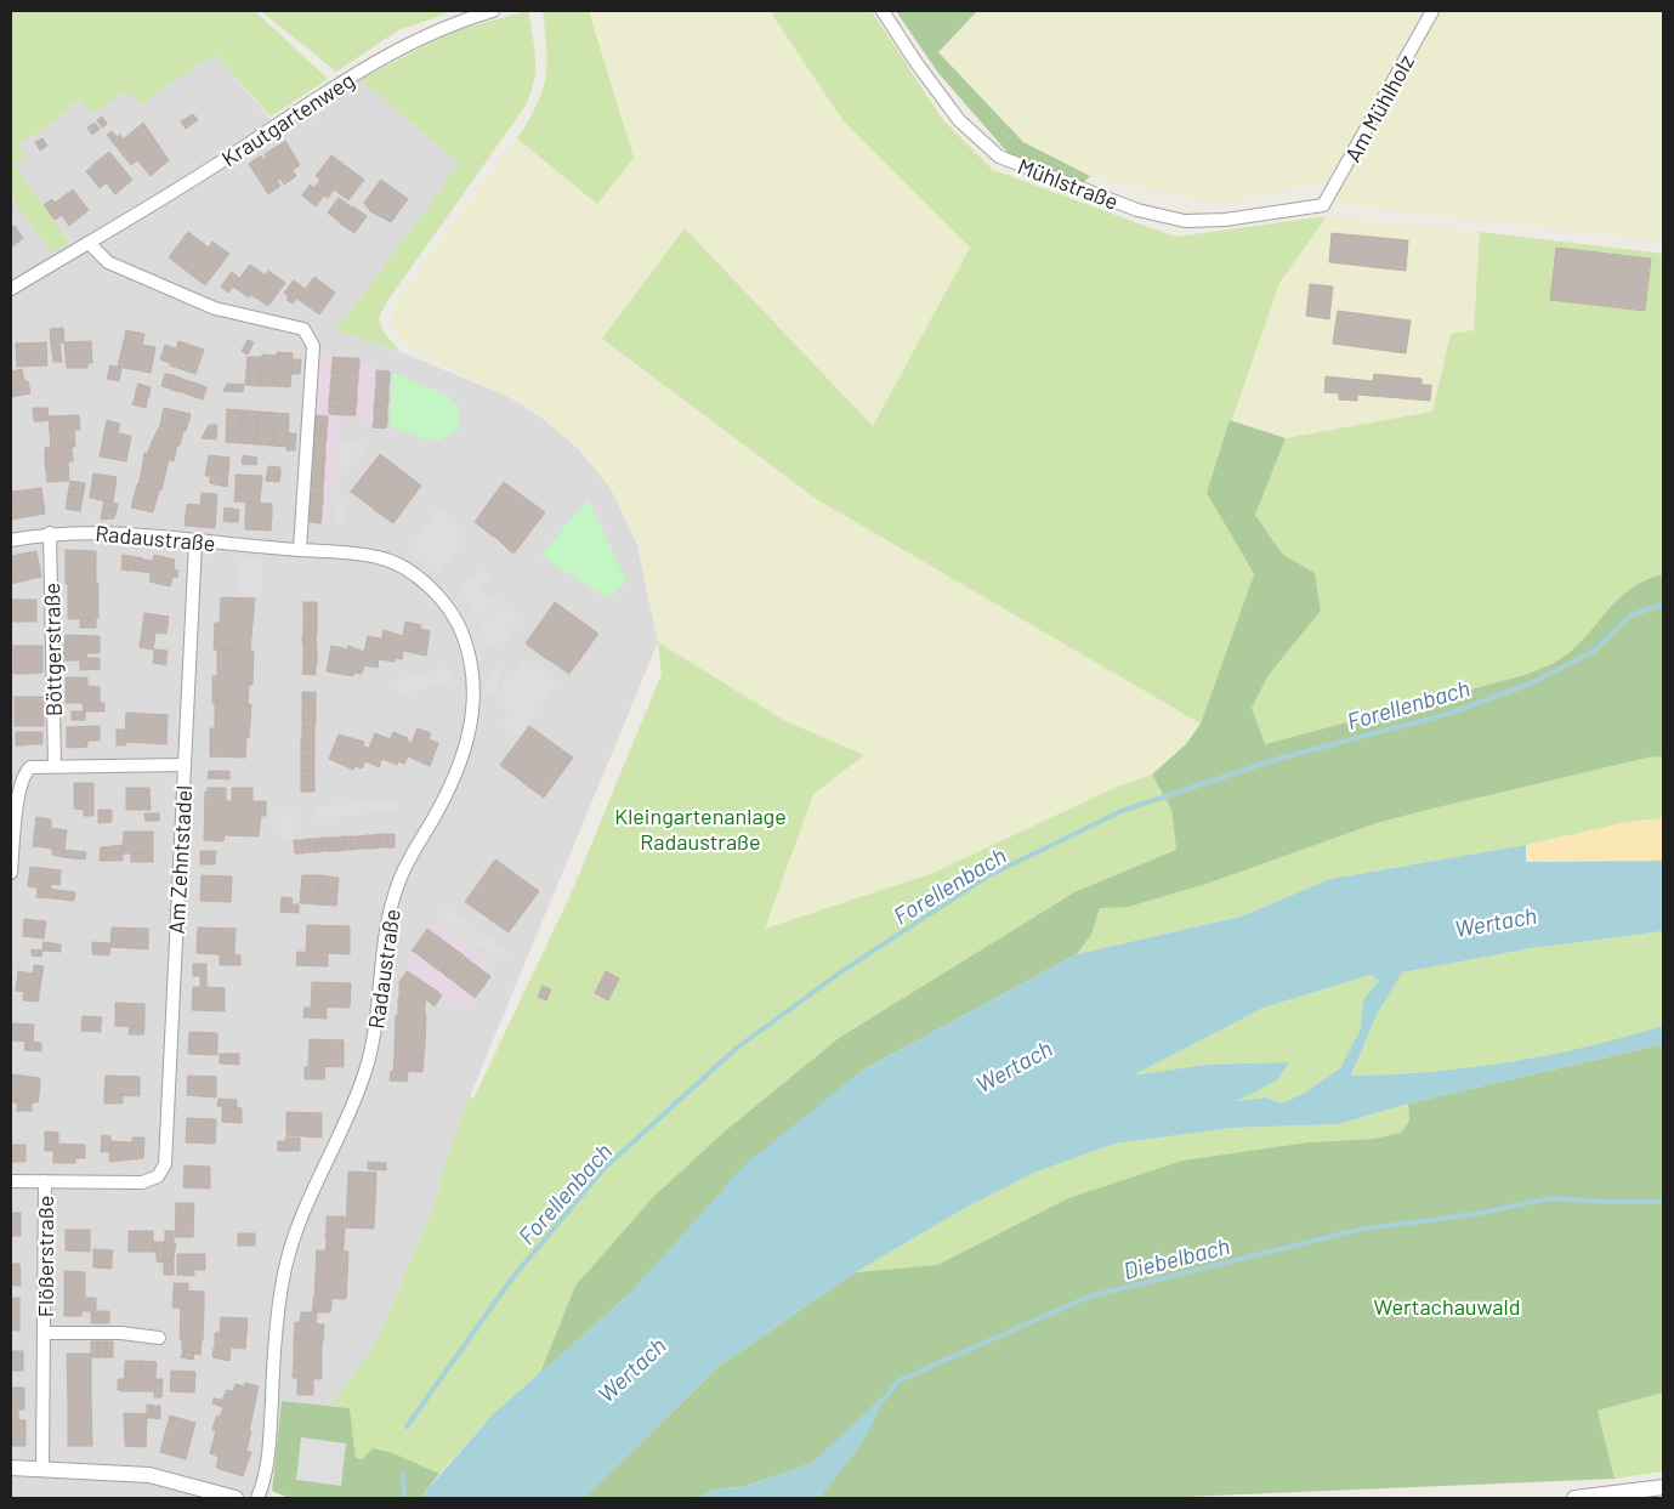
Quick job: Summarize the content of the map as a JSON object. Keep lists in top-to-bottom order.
{
  "streets": {
    "street": [
      "Am Mühlholz",
      "Krautgartenweg",
      "Mühlstraße",
      "Radaustraße",
      "Böttgerstraße",
      "Am Zehntstadel",
      "Flößerstraße"
    ]
  },
  "crossings": [
    ["Am Mühlholz", "Mühlstraße"],
    ["Radaustraße", "Böttgerstraße"],
    ["Radaustraße", "Am Zehntstadel"],
    ["Am Zehntstadel", "Flößerstraße"]
  ],
  "water": ["Forellenbach", "Wertach", "Diebelbach"],
  "parks": ["Kleingartenanlage Radaustraße", "Wertachauwald"]
}
